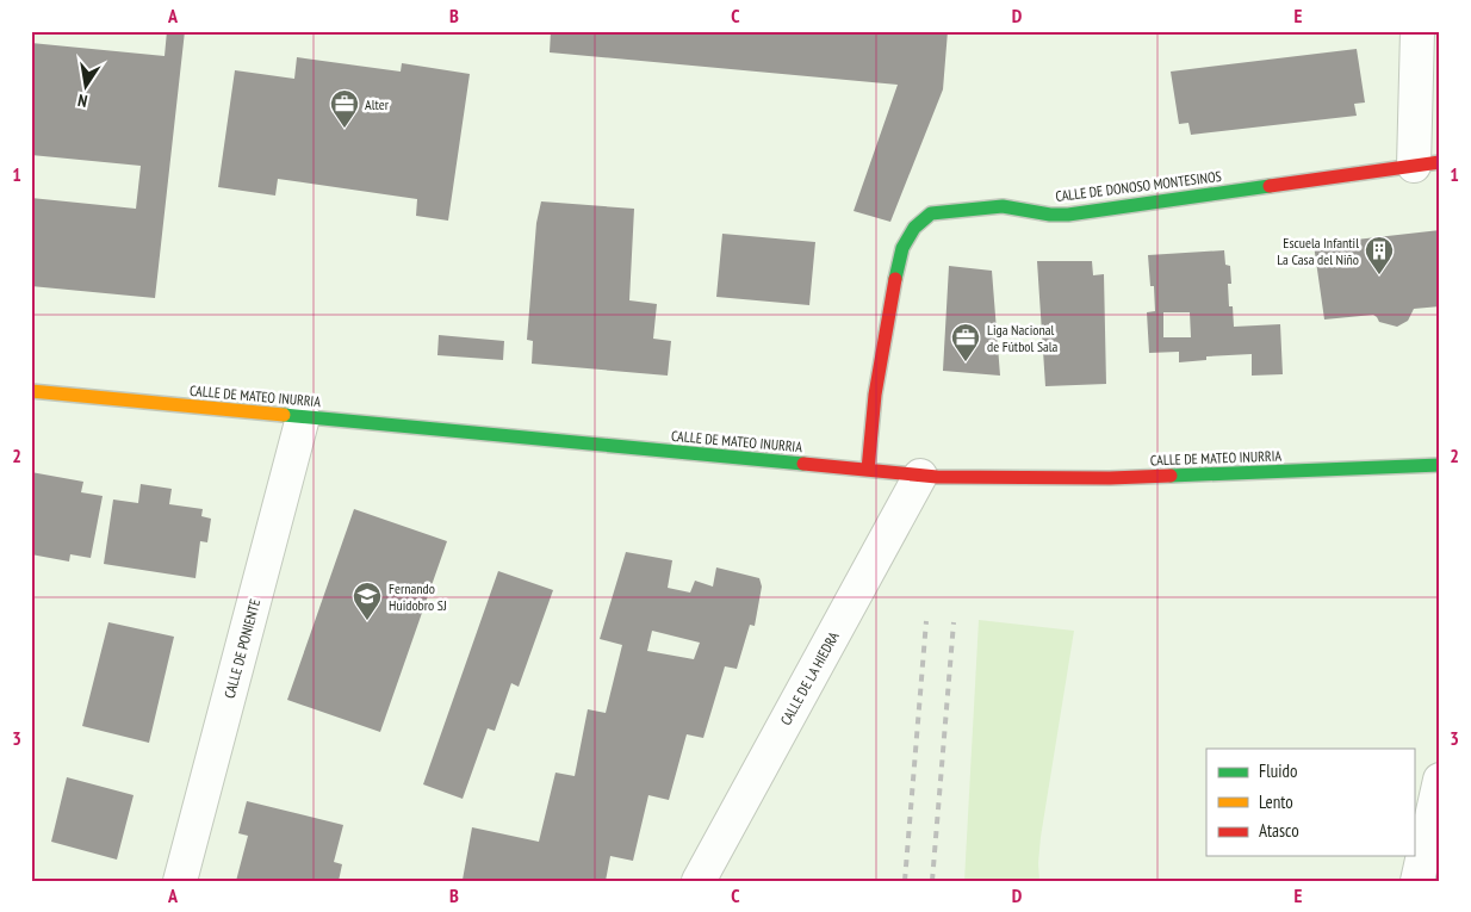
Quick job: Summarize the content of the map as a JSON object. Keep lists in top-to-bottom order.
{
  "streets": {
    "main road": ["CALLE DE DONOSO MONTESINOS", "CALLE DE MATEO INURRIA"],
    "street": ["CALLE DE PONIENTE", "CALLE DE LA HIEDRA"]
  },
  "crossings": [
    ["CALLE DE DONOSO MONTESINOS", "CALLE DE MATEO INURRIA"],
    ["CALLE DE MATEO INURRIA", "CALLE DE PONIENTE"],
    ["CALLE DE MATEO INURRIA", "CALLE DE LA HIEDRA"]
  ],
  "places": {
    "office": ["Alter", "Liga Nacional de Fútbol Sala"],
    "building": ["Escuela Infantil La Casa del Niño"],
    "school or university": ["Fernando Huidobro SJ"]
  },
  "legend": ["Fluido", "Lento", "Atasco"],
  "north": "bottom",
  "grid": {
    "columns": [
      "A",
      "B",
      "C",
      "D",
      "E"
    ],
    "rows": ["1", "2", "3"]
  }
}
